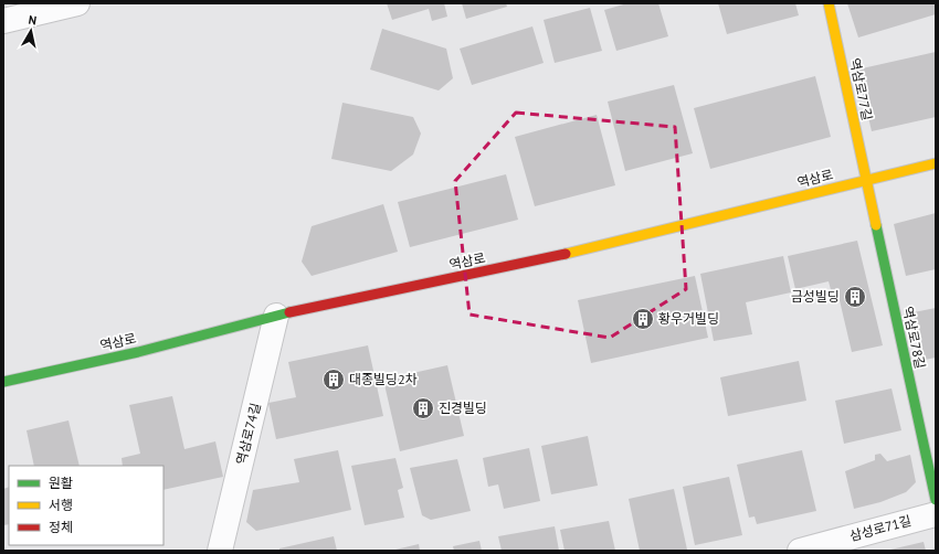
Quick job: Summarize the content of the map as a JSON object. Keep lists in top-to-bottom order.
{
  "streets": {
    "main road": ["역삼로77길", "역삼로", "역삼로78길"],
    "street": ["역삼로74길", "삼성로71길"]
  },
  "crossings": [
    ["역삼로77길", "역삼로"],
    ["역삼로77길", "역삼로78길"],
    ["역삼로", "역삼로78길"],
    ["역삼로", "역삼로74길"]
  ],
  "places": {
    "building": [
      "금성빌딩",
      "황우거빌딩",
      "대종빌딩2차",
      "진경빌딩"
    ]
  },
  "legend": ["원활", "서행", "정체"],
  "north": "top"
}
